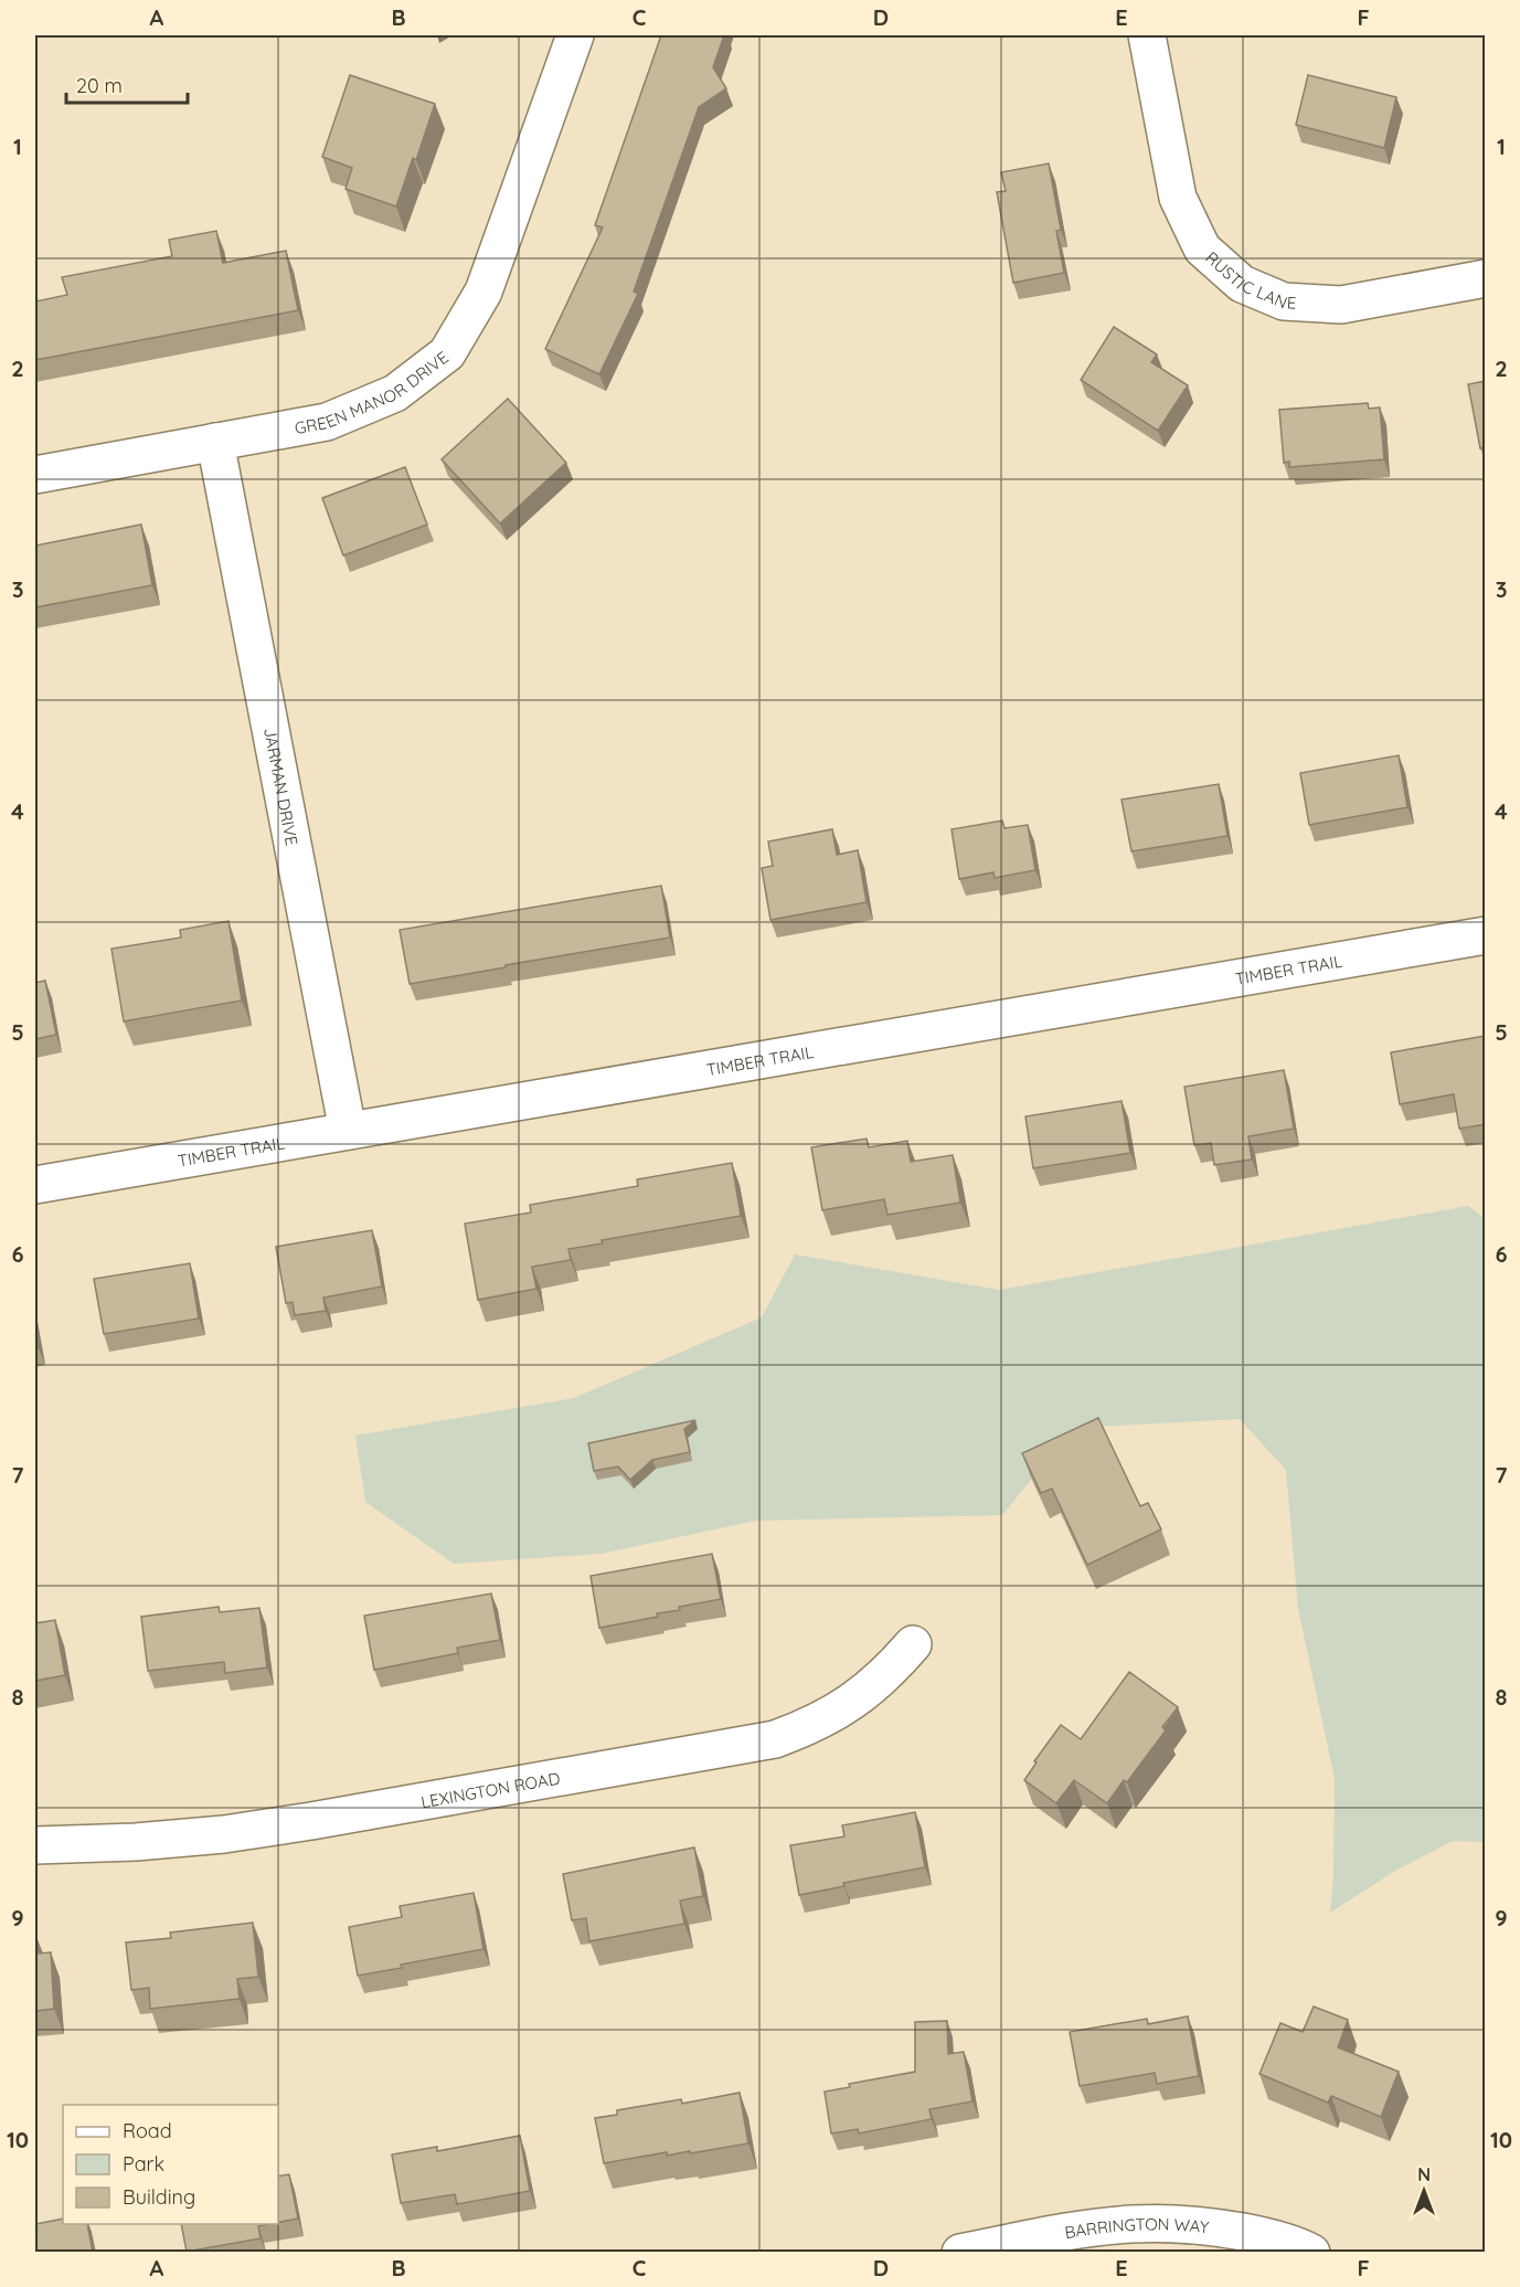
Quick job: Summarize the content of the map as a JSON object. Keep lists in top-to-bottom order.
{
  "streets": {
    "street": [
      "RUSTIC LANE",
      "GREEN MANOR DRIVE",
      "JARMAN DRIVE",
      "TIMBER TRAIL",
      "LEXINGTON ROAD",
      "BARRINGTON WAY"
    ]
  },
  "crossings": [
    ["GREEN MANOR DRIVE", "JARMAN DRIVE"],
    ["JARMAN DRIVE", "TIMBER TRAIL"]
  ],
  "legend": ["Road", "Park", "Building"],
  "scale_bar": "20 m",
  "north": "top",
  "grid": {
    "columns": [
      "A",
      "B",
      "C",
      "D",
      "E",
      "F"
    ],
    "rows": [
      "1",
      "2",
      "3",
      "4",
      "5",
      "6",
      "7",
      "8",
      "9",
      "10"
    ]
  }
}
